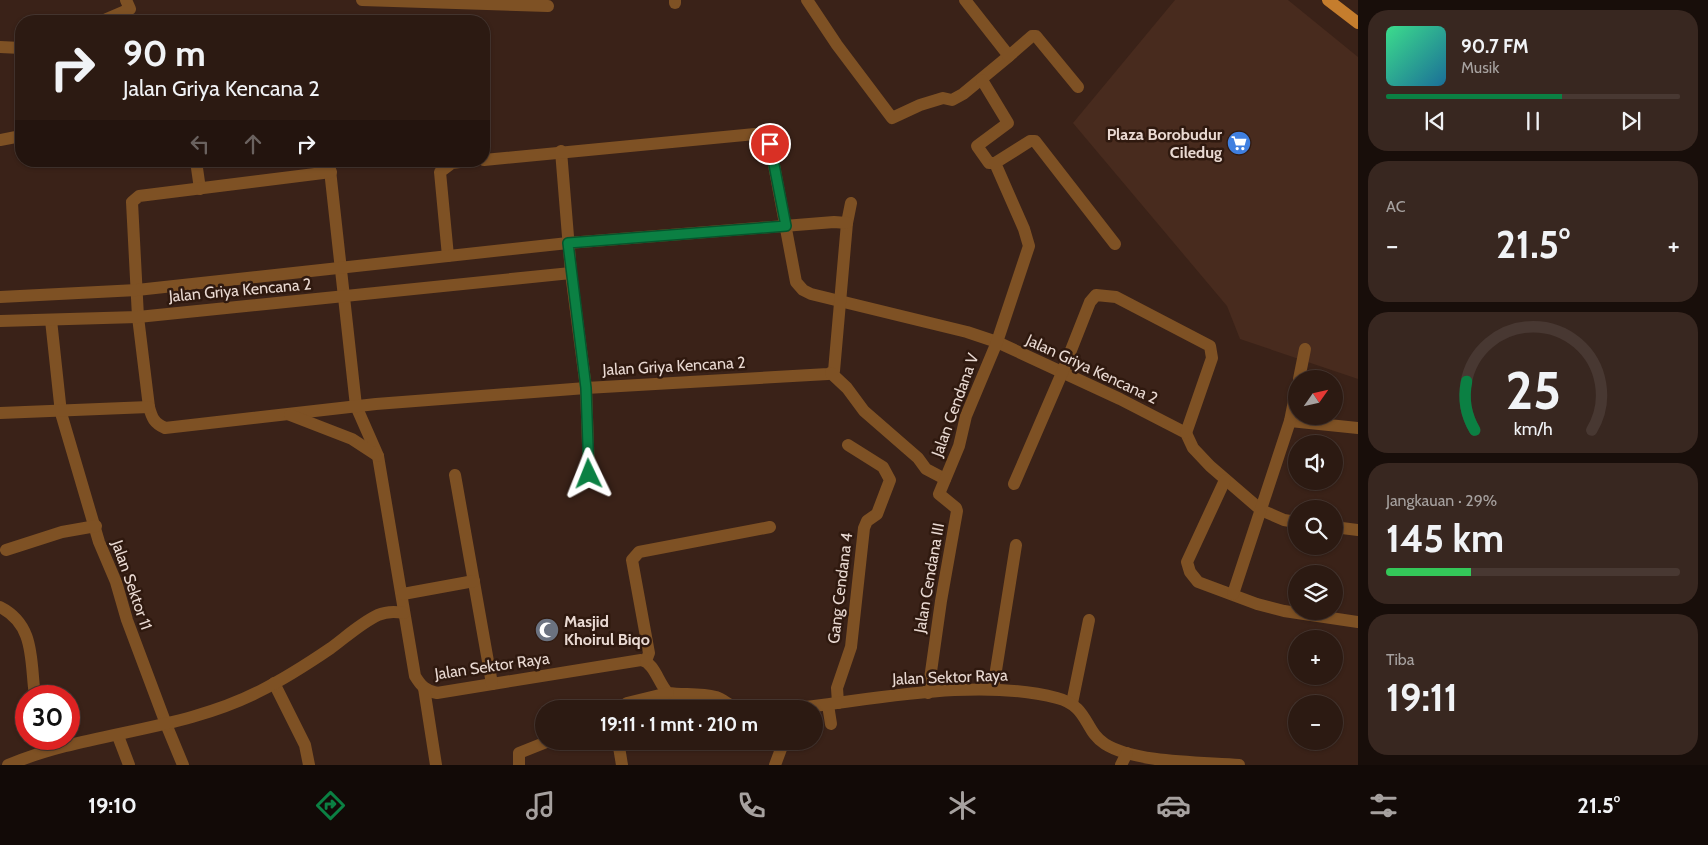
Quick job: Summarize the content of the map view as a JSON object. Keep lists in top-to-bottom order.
{
  "streets": {
    "street": [
      "Jalan Griya Kencana 2",
      "Jalan Cendana V",
      "Jalan Cendana III",
      "Jalan Sektor 11",
      "Gang Cendana 4",
      "Jalan Sektor Raya"
    ]
  },
  "crossings": [
    ["Jalan Griya Kencana 2", "Jalan Cendana V"],
    ["Jalan Cendana V", "Jalan Cendana III"],
    ["Jalan Cendana III", "Jalan Sektor Raya"],
    ["Gang Cendana 4", "Jalan Sektor Raya"]
  ],
  "places": {
    "supermarket": ["Plaza Borobudur Ciledug"],
    "mosque": ["Masjid Khoirul Biqo"]
  },
  "north": "top right",
  "page": {
    "turn": ["90 m", "Jalan Griya Kencana 2"],
    "song": ["90.7 FM", "Musik"],
    "tile": [
      "AC",
      ["Jangkauan · 29%", "145 km"],
      ["Tiba", "19:11"]
    ],
    "heat": ["−", "21.5°", "+"],
    "map_buttons": ["+", "−"],
    "limit": "30",
    "trip": "19:11 · 1 mnt · 210 m",
    "tabs": ["19:10", "21.5°"],
    "gauge": ["25", "km/h"]
  }
}
